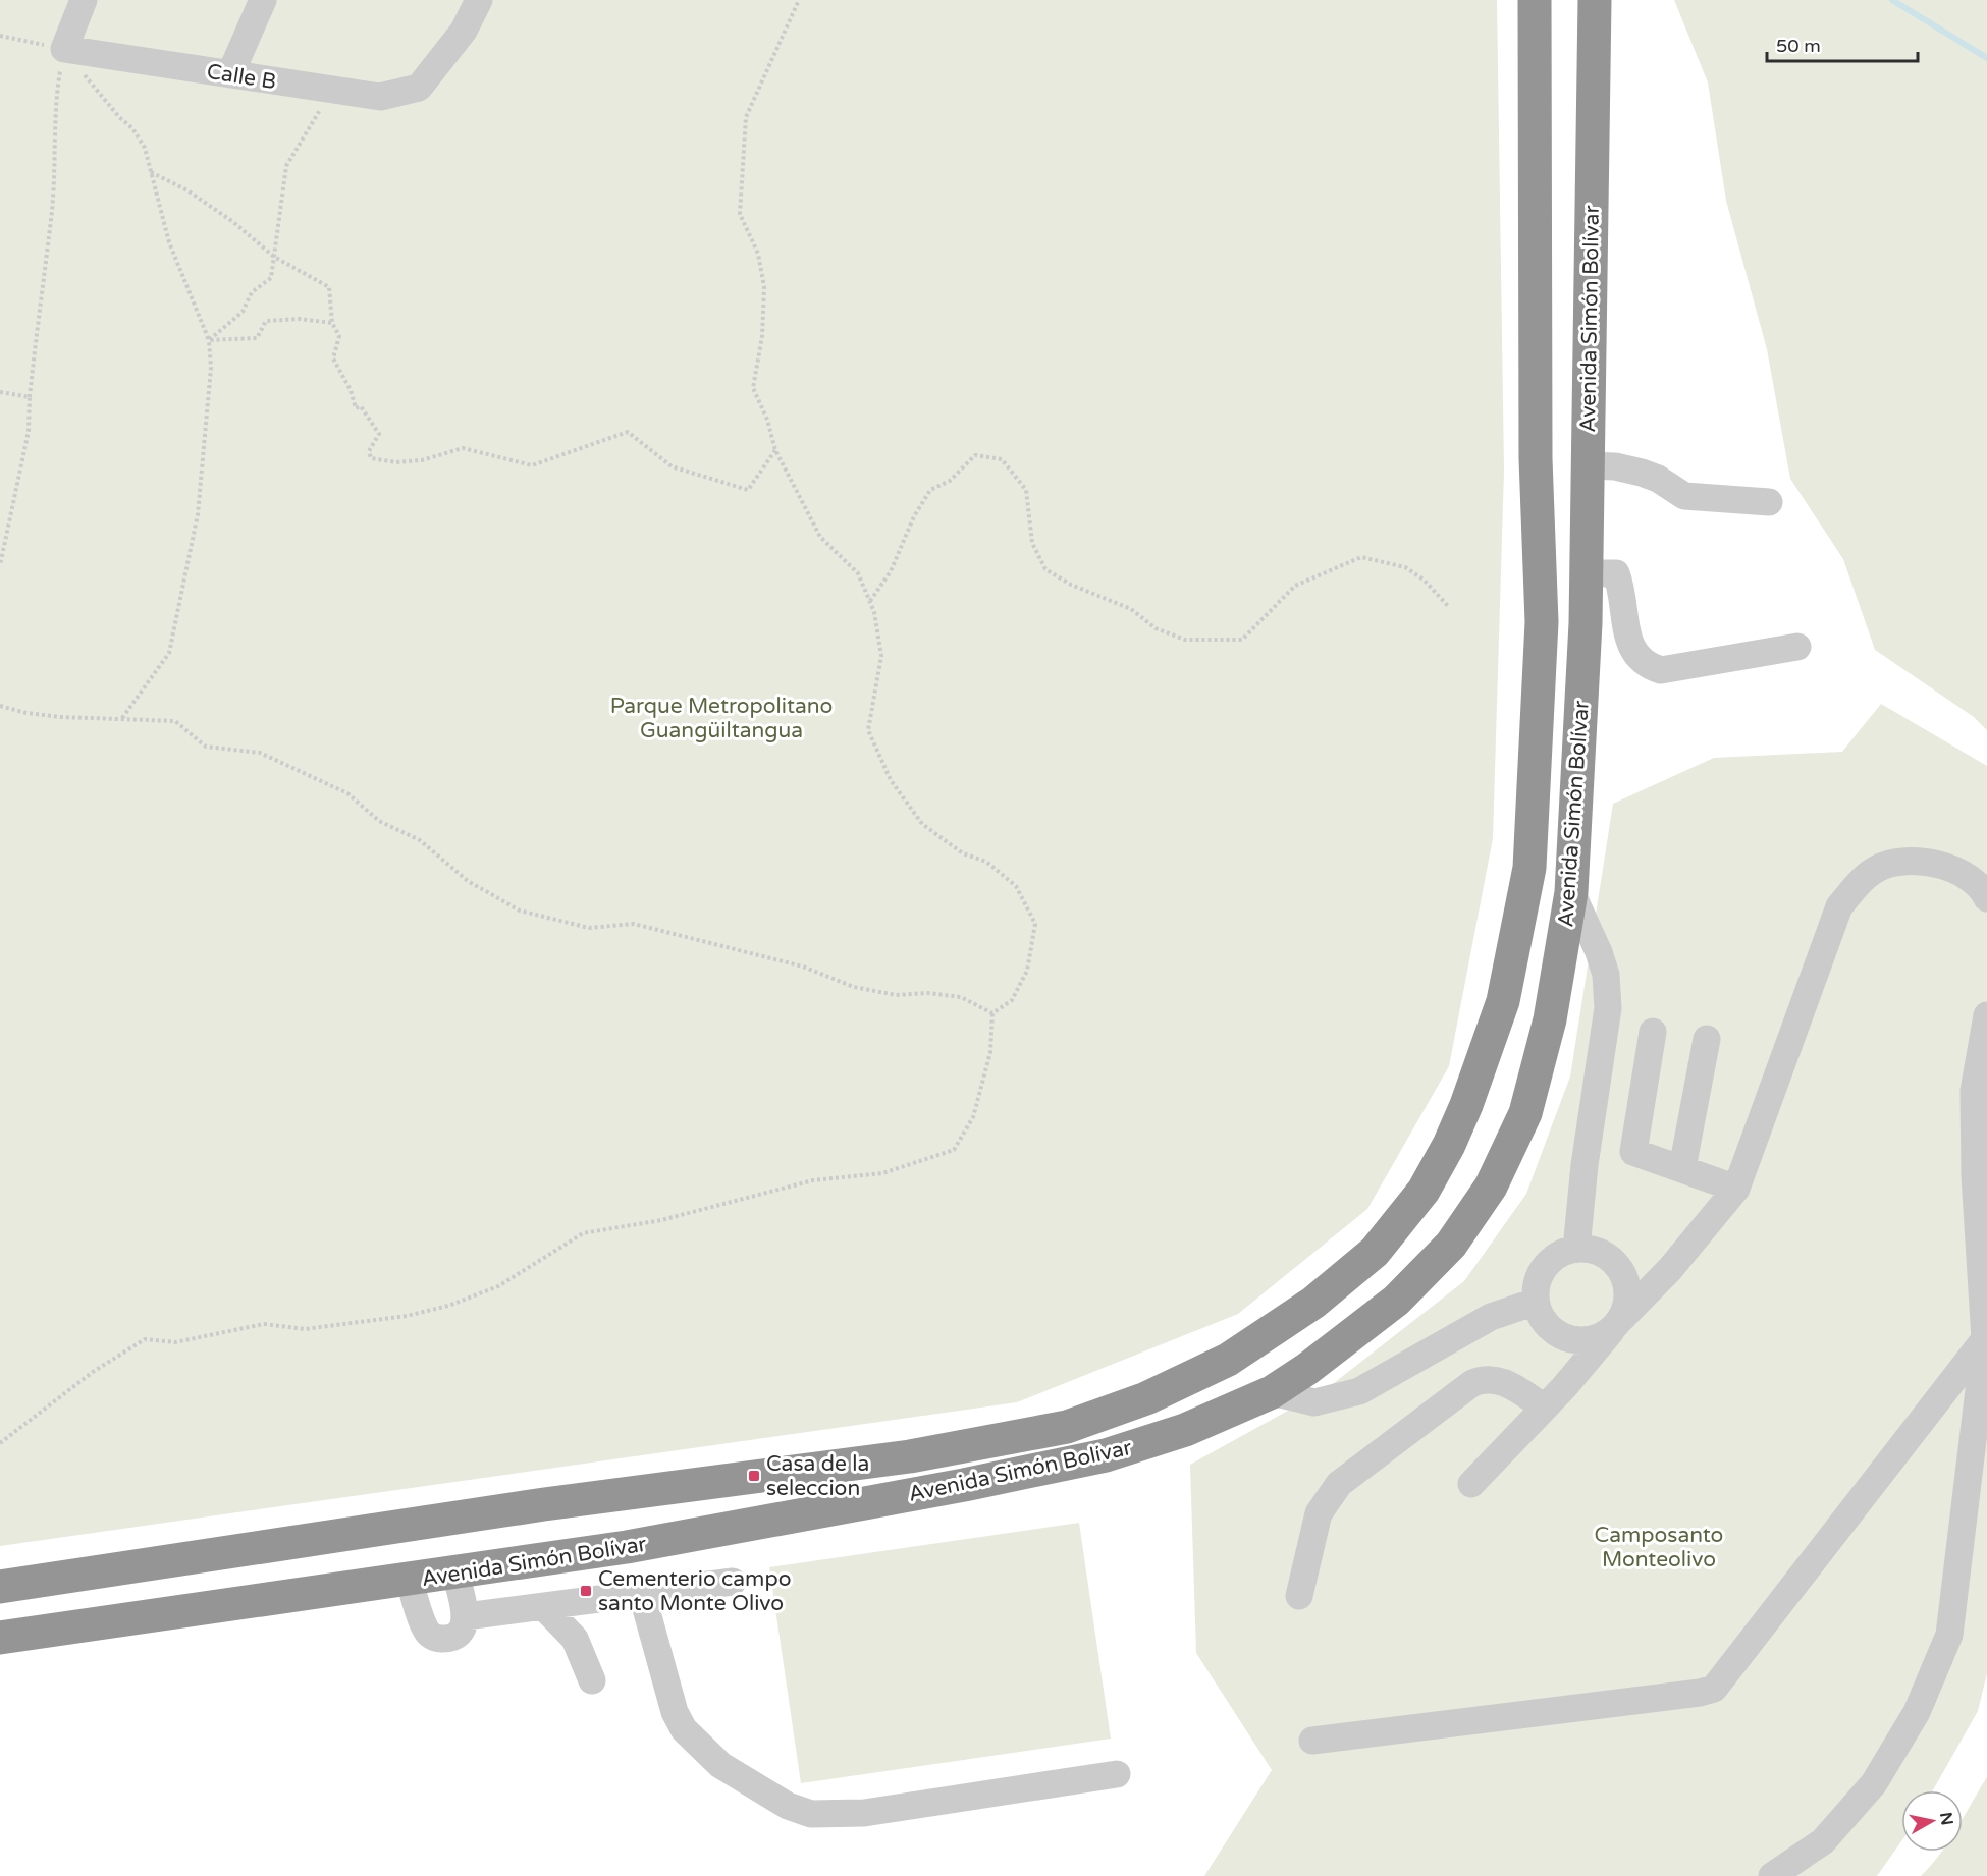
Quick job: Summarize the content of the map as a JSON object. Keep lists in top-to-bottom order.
{
  "streets": {
    "highway": ["Avenida Simón Bolívar"],
    "street": ["Calle B"]
  },
  "parks": ["Parque Metropolitano Guangüiltangua", "Camposanto Monteolivo"],
  "places": {
    "transit": ["Casa de la seleccion", "Cementerio campo santo Monte Olivo"]
  },
  "scale_bar": "50 m",
  "north": "right"
}
